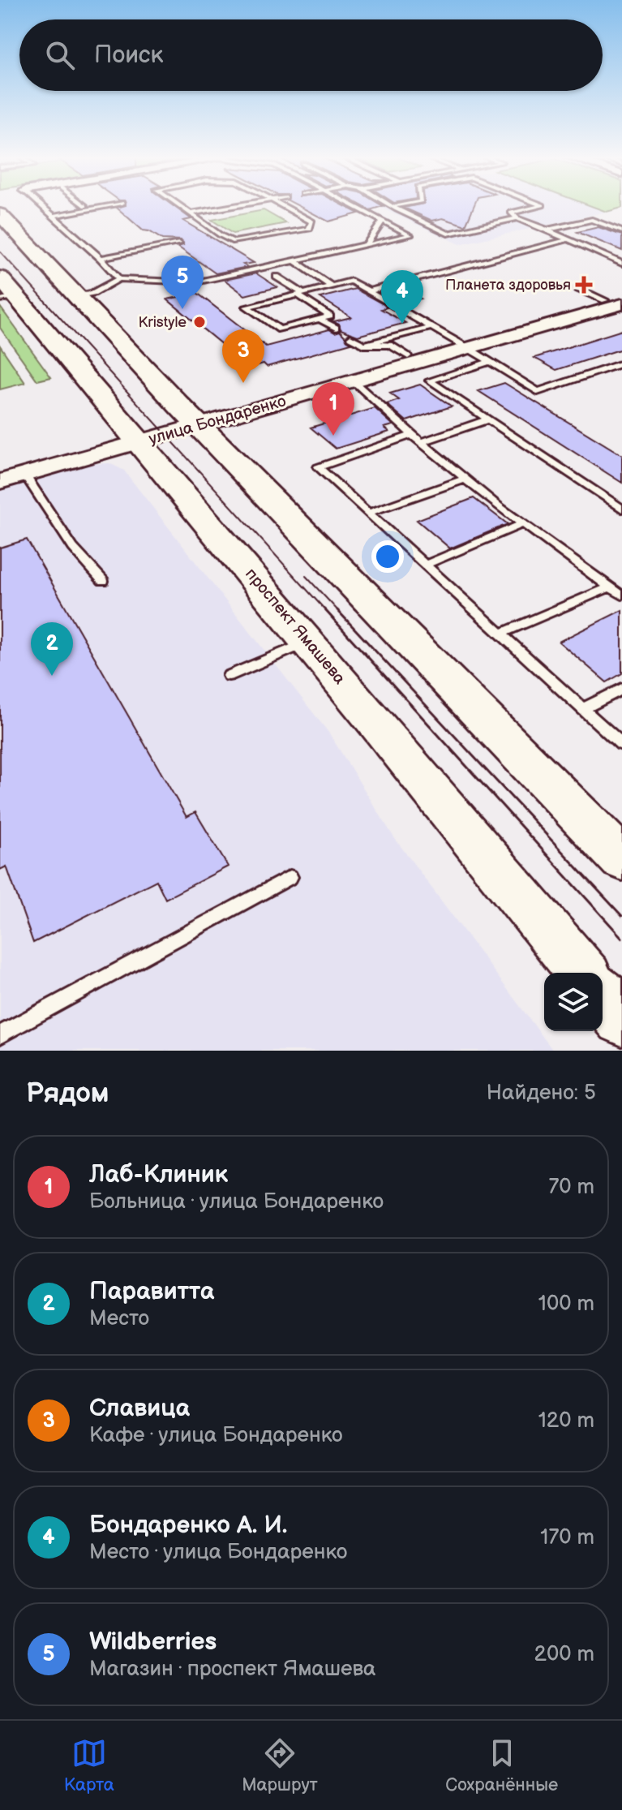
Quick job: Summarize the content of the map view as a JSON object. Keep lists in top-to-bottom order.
{
  "streets": {
    "main road": ["проспект Ямашева"],
    "street": ["улица Бондаренко"]
  },
  "crossings": [
    ["улица Бондаренко", "проспект Ямашева"]
  ],
  "places": {
    "health": ["Планета здоровья"],
    "other": ["Kristyle"]
  },
  "page": {
    "search": "Поиск",
    "pins": [
      "5",
      "4",
      "3",
      "1",
      "2"
    ],
    "heading": ["Рядом", "Найдено: 5"],
    "list": [
      {
        "mark": "1",
        "name": "Лаб-Клиник",
        "note": "Больница · улица Бондаренко",
        "value": "70 m"
      },
      {
        "mark": "2",
        "name": "Паравитта",
        "note": "Место",
        "value": "100 m"
      },
      {
        "mark": "3",
        "name": "Славица",
        "note": "Кафе · улица Бондаренко",
        "value": "120 m"
      },
      {
        "mark": "4",
        "name": "Бондаренко А. И.",
        "note": "Место · улица Бондаренко",
        "value": "170 m"
      },
      {
        "mark": "5",
        "name": "Wildberries",
        "note": "Магазин · проспект Ямашева",
        "value": "200 m"
      }
    ],
    "nav": ["Карта", "Маршрут", "Сохранённые"]
  }
}
